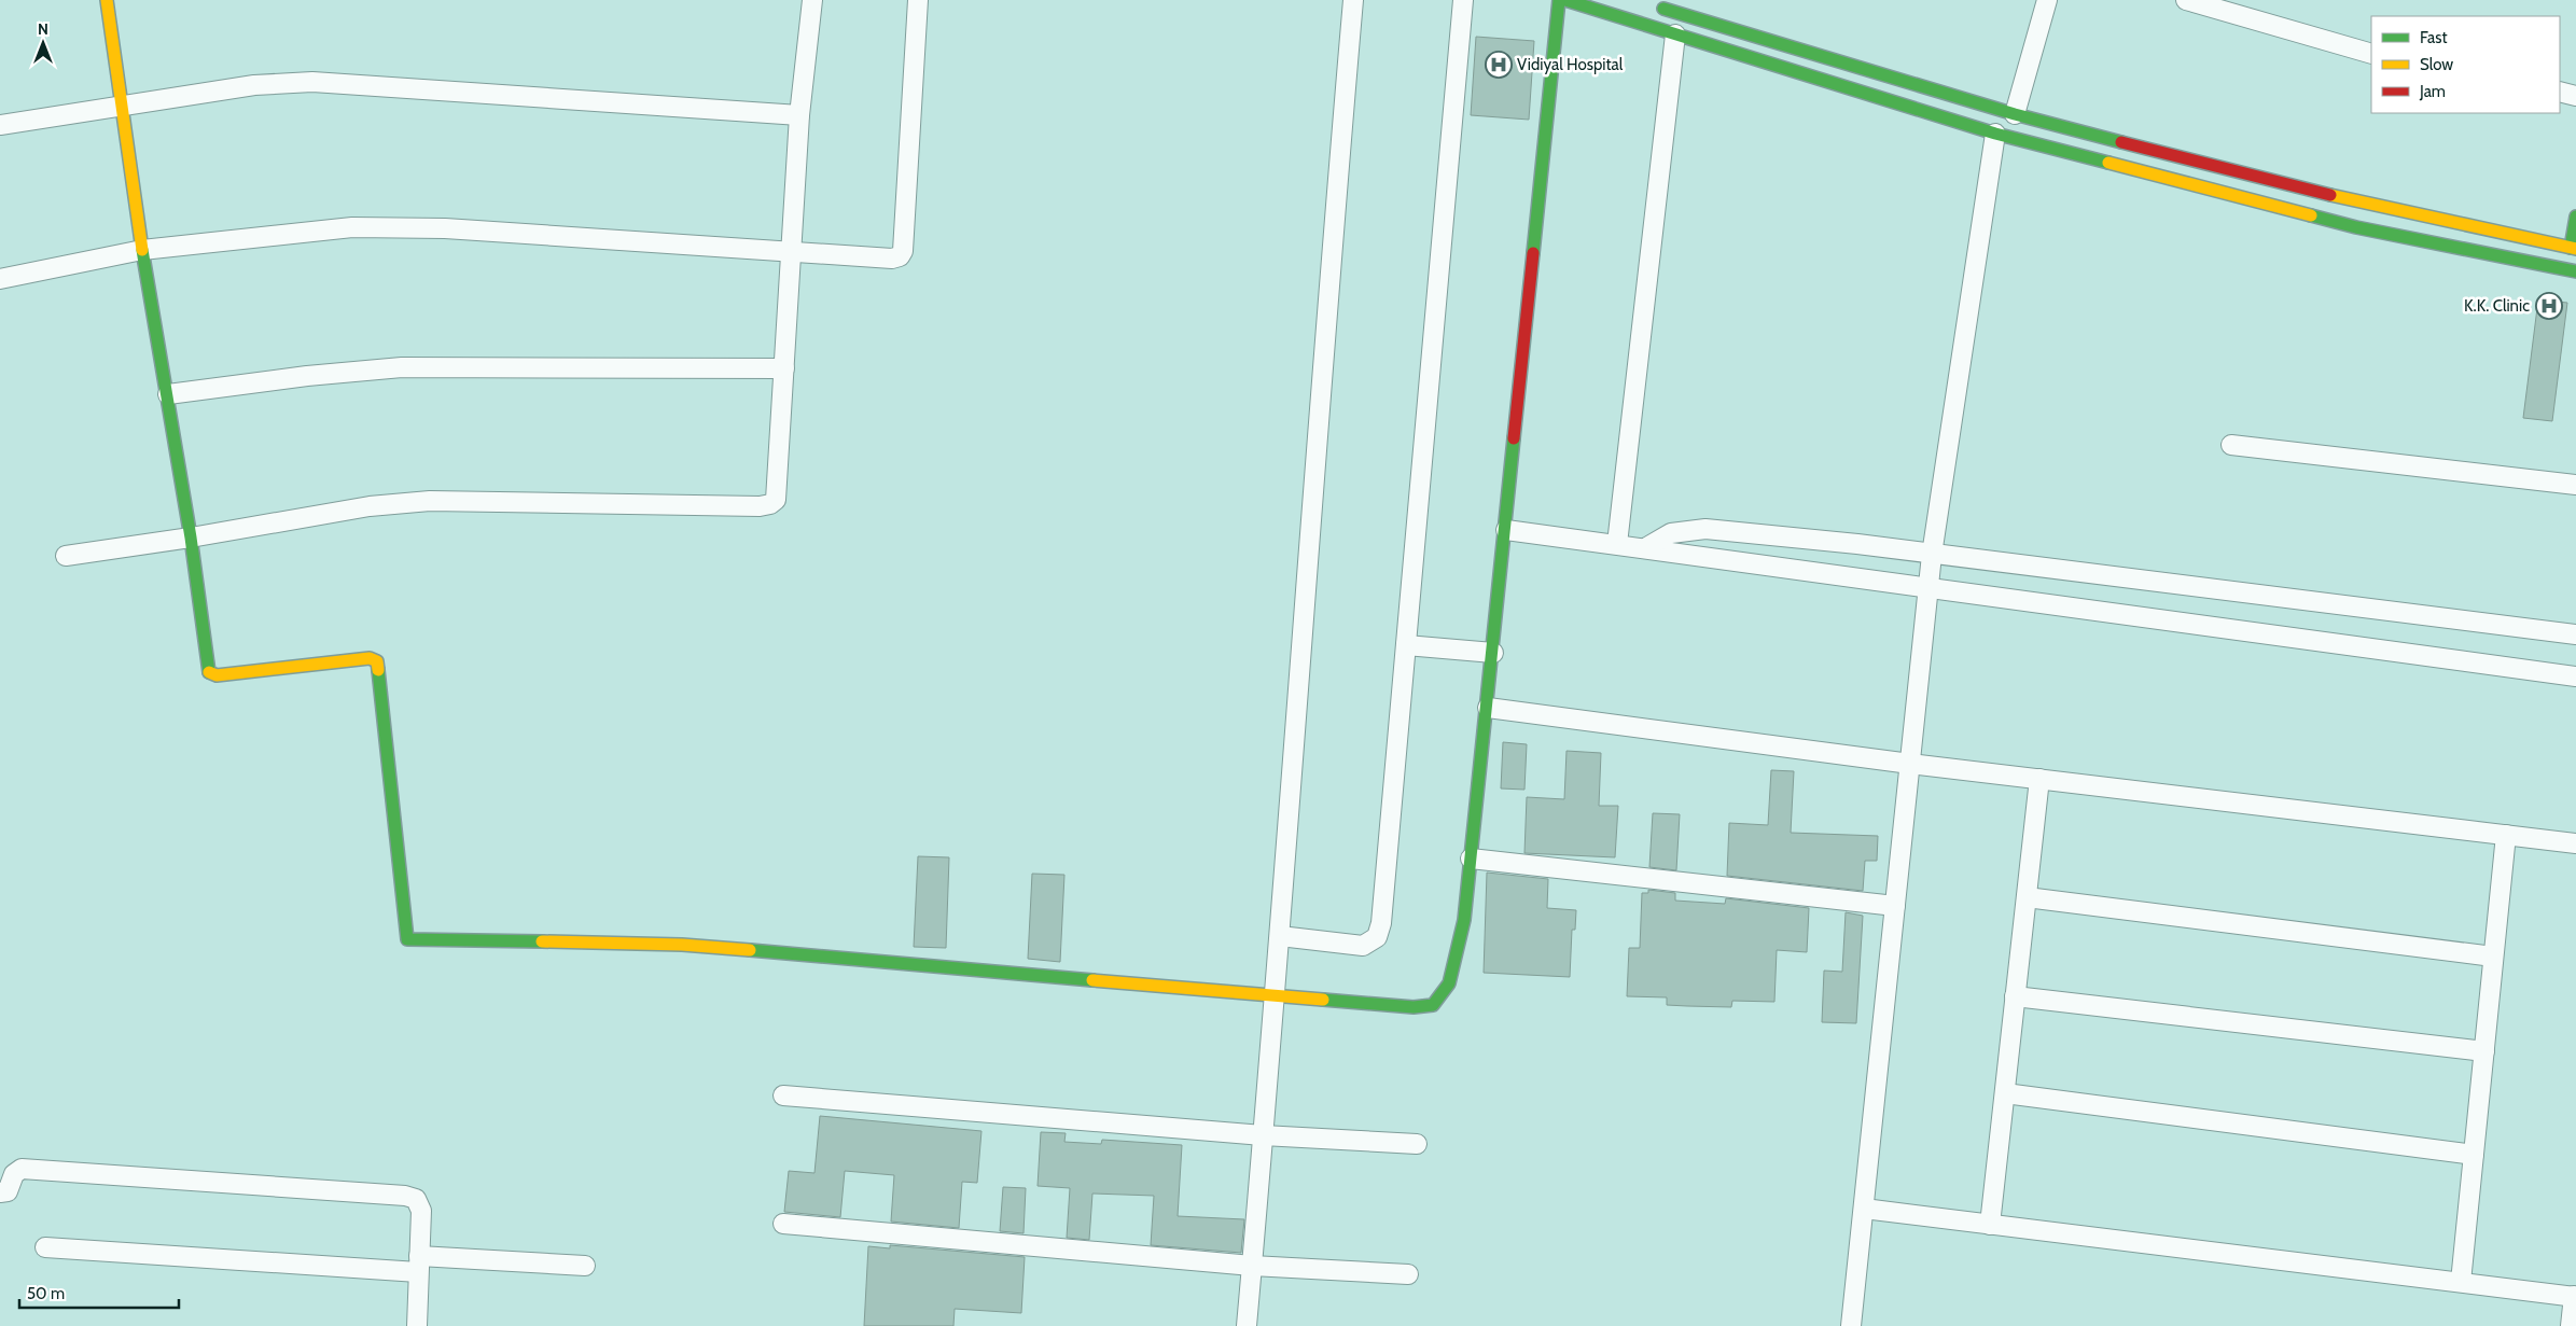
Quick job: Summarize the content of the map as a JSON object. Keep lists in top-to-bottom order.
{
  "places": {
    "hospital": ["Vidiyal Hospital", "K.K. Clinic"]
  },
  "legend": ["Fast", "Slow", "Jam"],
  "scale_bar": "50 m",
  "north": "top"
}
